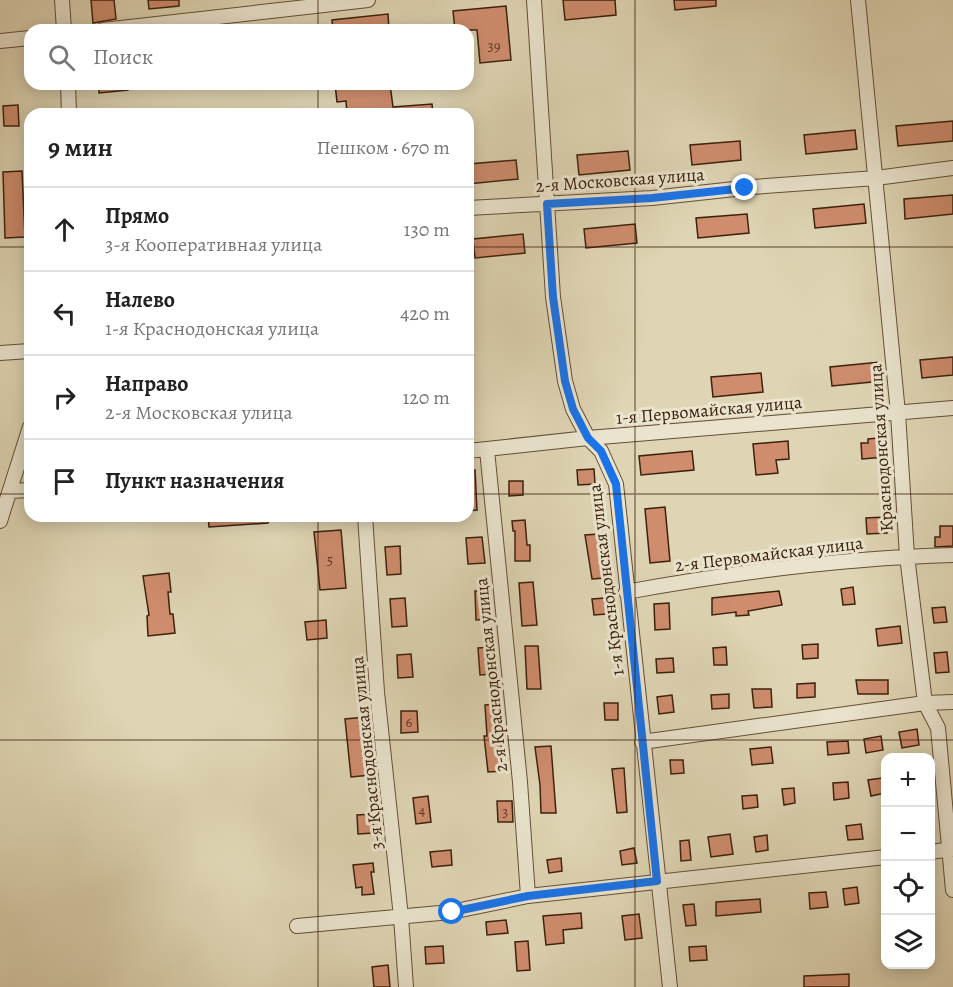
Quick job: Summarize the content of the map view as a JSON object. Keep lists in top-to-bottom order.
{
  "streets": {
    "street": [
      "2-я Московская улица",
      "1-я Первомайская улица",
      "Краснодонская улица",
      "2-я Первомайская улица",
      "1-я Краснодонская улица",
      "2-я Краснодонская улица",
      "3-я Краснодонская улица"
    ]
  },
  "crossings": [
    ["2-я Московская улица", "Краснодонская улица"],
    ["2-я Московская улица", "1-я Краснодонская улица"],
    ["1-я Первомайская улица", "Краснодонская улица"],
    ["1-я Первомайская улица", "1-я Краснодонская улица"],
    ["1-я Первомайская улица", "2-я Краснодонская улица"],
    ["Краснодонская улица", "2-я Первомайская улица"],
    ["2-я Первомайская улица", "1-я Краснодонская улица"]
  ],
  "house_numbers": [
    "39",
    "5",
    "6",
    "4",
    "3"
  ],
  "page": {
    "search": "Поиск",
    "heading": ["9 мин", "Пешком · 670 m"],
    "list": [
      ["Прямо", "3-я Кооперативная улица", "130 m"],
      ["Налево", "1-я Краснодонская улица", "420 m"],
      ["Направо", "2-я Московская улица", "120 m"],
      "Пункт назначения"
    ],
    "map_buttons": ["+", "−"]
  }
}
